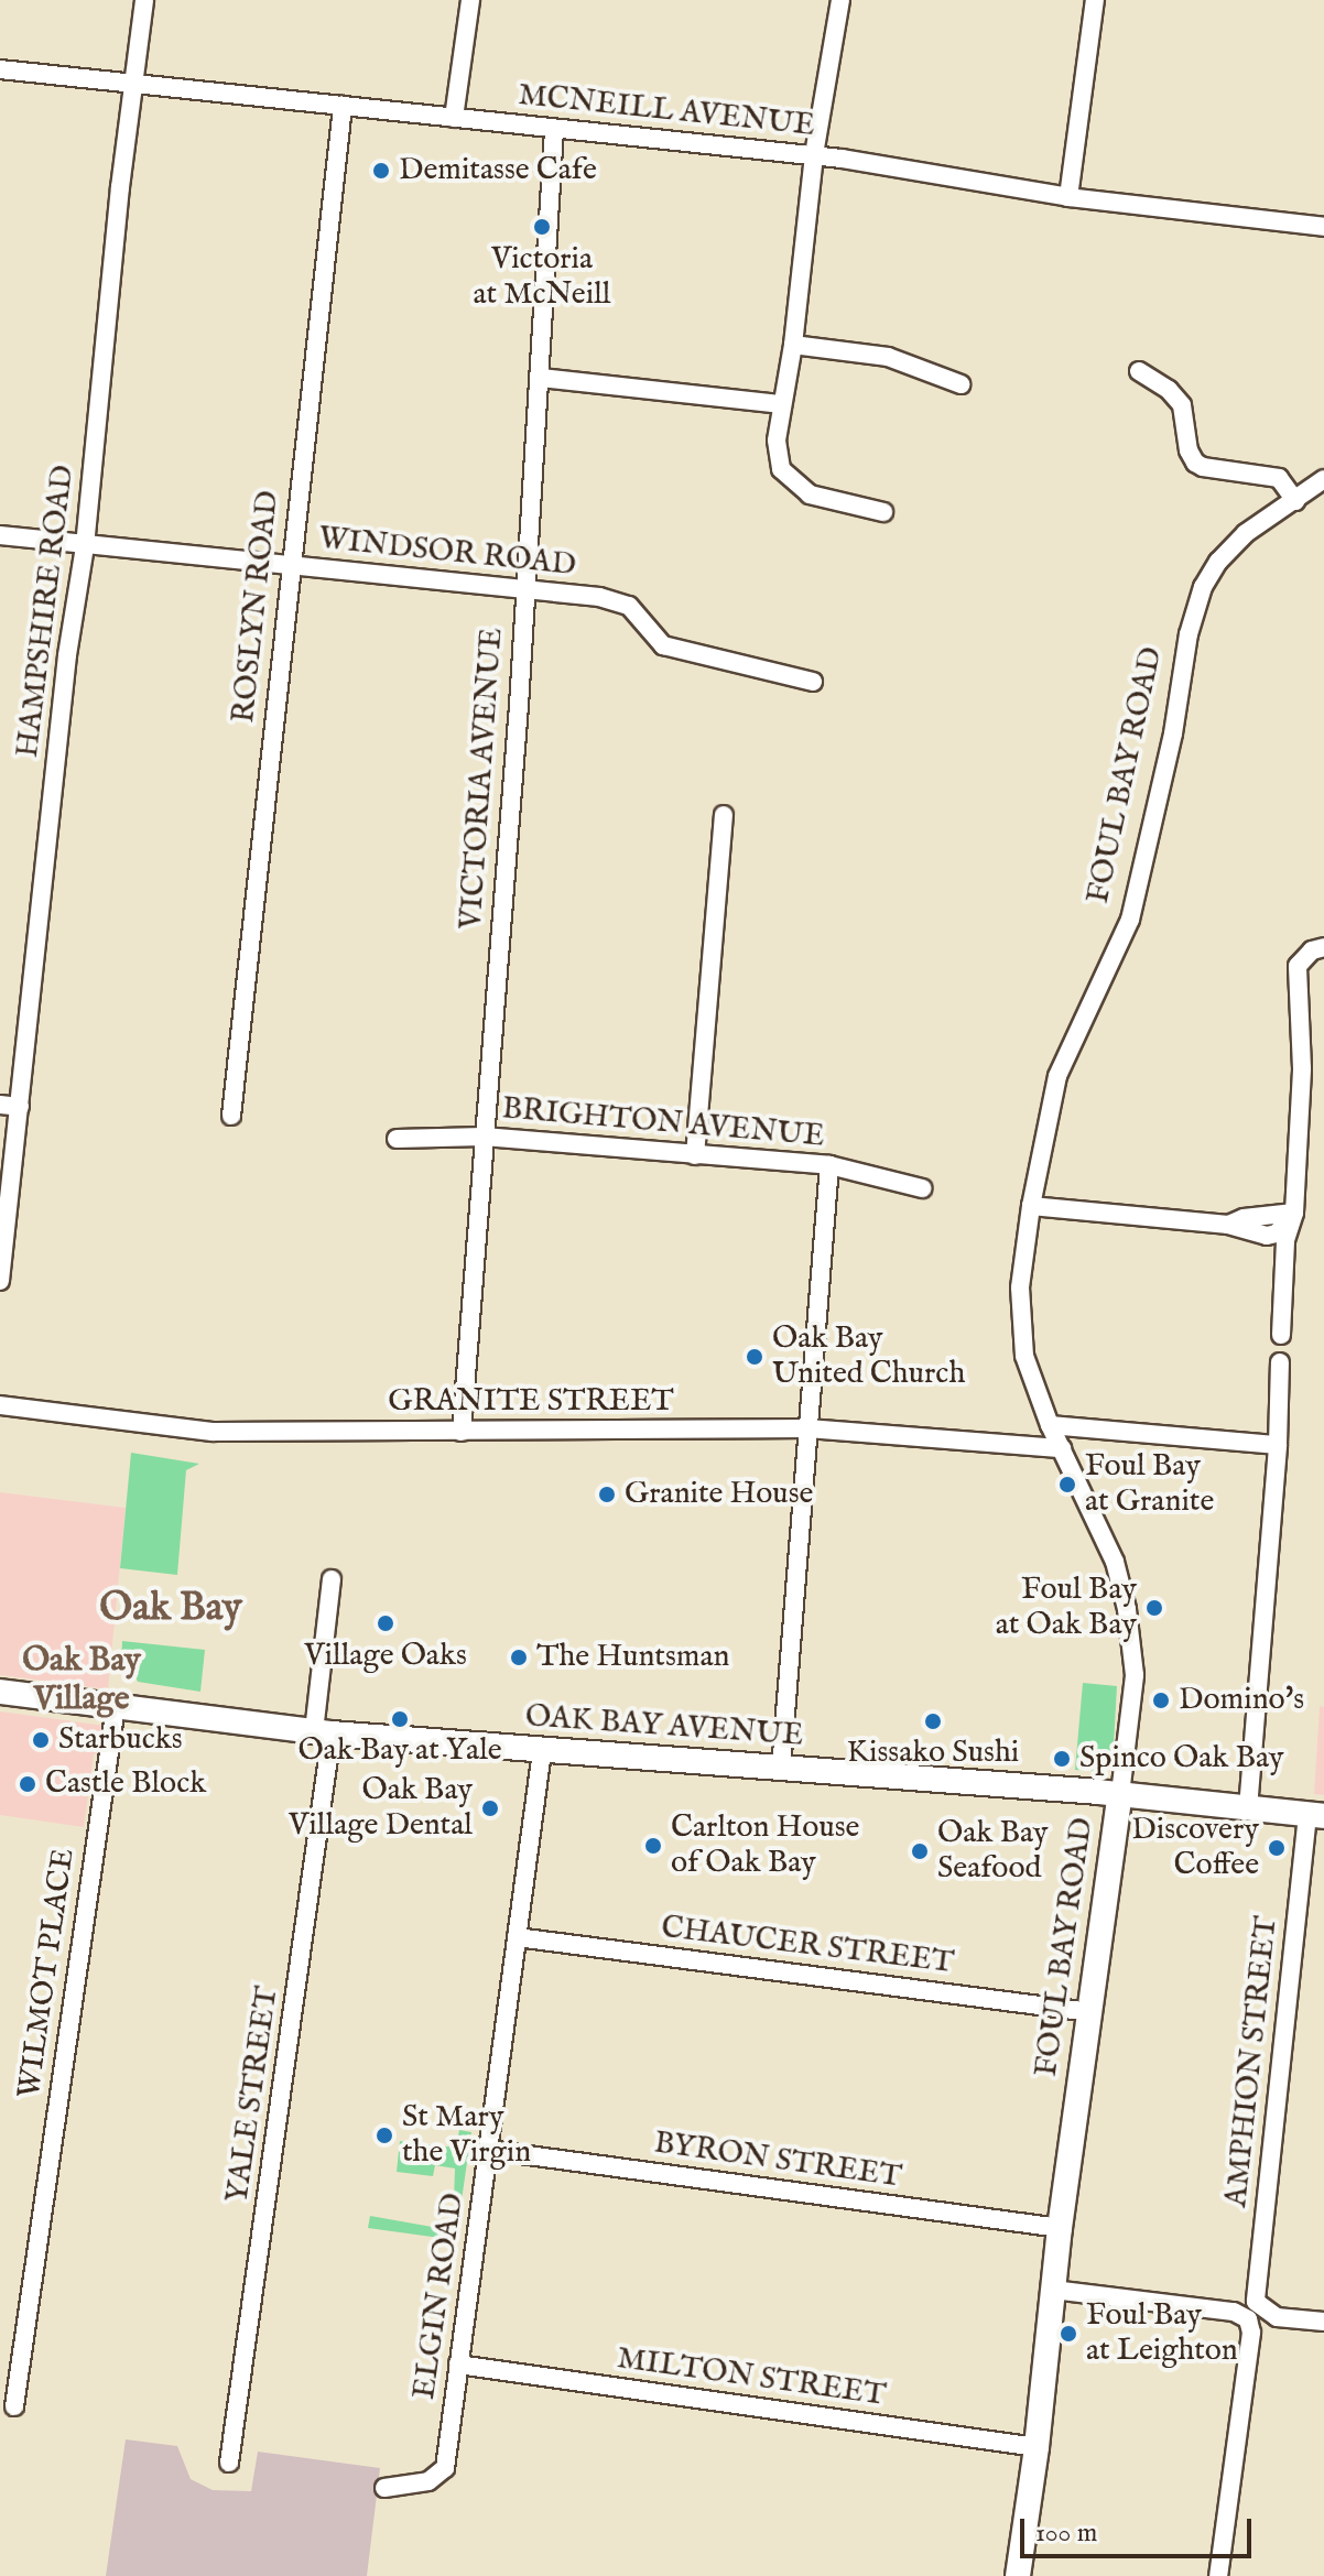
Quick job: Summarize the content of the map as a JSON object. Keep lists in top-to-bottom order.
{
  "streets": {
    "main road": ["FOUL BAY ROAD", "OAK BAY AVENUE"],
    "street": [
      "MCNEILL AVENUE",
      "WINDSOR ROAD",
      "ROSLYN ROAD",
      "HAMPSHIRE ROAD",
      "VICTORIA AVENUE",
      "BRIGHTON AVENUE",
      "GRANITE STREET",
      "CHAUCER STREET",
      "WILMOT PLACE",
      "AMPHION STREET",
      "YALE STREET",
      "BYRON STREET",
      "ELGIN ROAD",
      "MILTON STREET"
    ]
  },
  "crossings": [
    ["MCNEILL AVENUE", "ROSLYN ROAD"],
    ["MCNEILL AVENUE", "HAMPSHIRE ROAD"],
    ["MCNEILL AVENUE", "VICTORIA AVENUE"],
    ["WINDSOR ROAD", "ROSLYN ROAD"],
    ["WINDSOR ROAD", "HAMPSHIRE ROAD"],
    ["WINDSOR ROAD", "VICTORIA AVENUE"],
    ["FOUL BAY ROAD", "GRANITE STREET"],
    ["FOUL BAY ROAD", "OAK BAY AVENUE"],
    ["FOUL BAY ROAD", "CHAUCER STREET"],
    ["FOUL BAY ROAD", "BYRON STREET"],
    ["FOUL BAY ROAD", "MILTON STREET"],
    ["VICTORIA AVENUE", "BRIGHTON AVENUE"],
    ["VICTORIA AVENUE", "GRANITE STREET"],
    ["OAK BAY AVENUE", "WILMOT PLACE"],
    ["OAK BAY AVENUE", "AMPHION STREET"],
    ["OAK BAY AVENUE", "YALE STREET"],
    ["OAK BAY AVENUE", "ELGIN ROAD"],
    ["CHAUCER STREET", "ELGIN ROAD"],
    ["BYRON STREET", "ELGIN ROAD"],
    ["ELGIN ROAD", "MILTON STREET"]
  ],
  "districts": ["Oak Bay", "Oak Bay Village"],
  "places": [
    "Demitasse Cafe",
    "Victoria at McNeill",
    "Oak Bay United Church",
    "Foul Bay at Granite",
    "Granite House",
    "Foul Bay at Oak Bay",
    "Village Oaks",
    "The Huntsman",
    "Domino's",
    "Oak Bay at Yale",
    "Kissako Sushi",
    "Starbucks",
    "Spinco Oak Bay",
    "Castle Block",
    "Oak Bay Village Dental",
    "Carlton House of Oak Bay",
    "Discovery Coffee",
    "Oak Bay Seafood",
    "St Mary the Virgin",
    "Foul Bay at Leighton"
  ],
  "scale_bar": "100 m"
}
